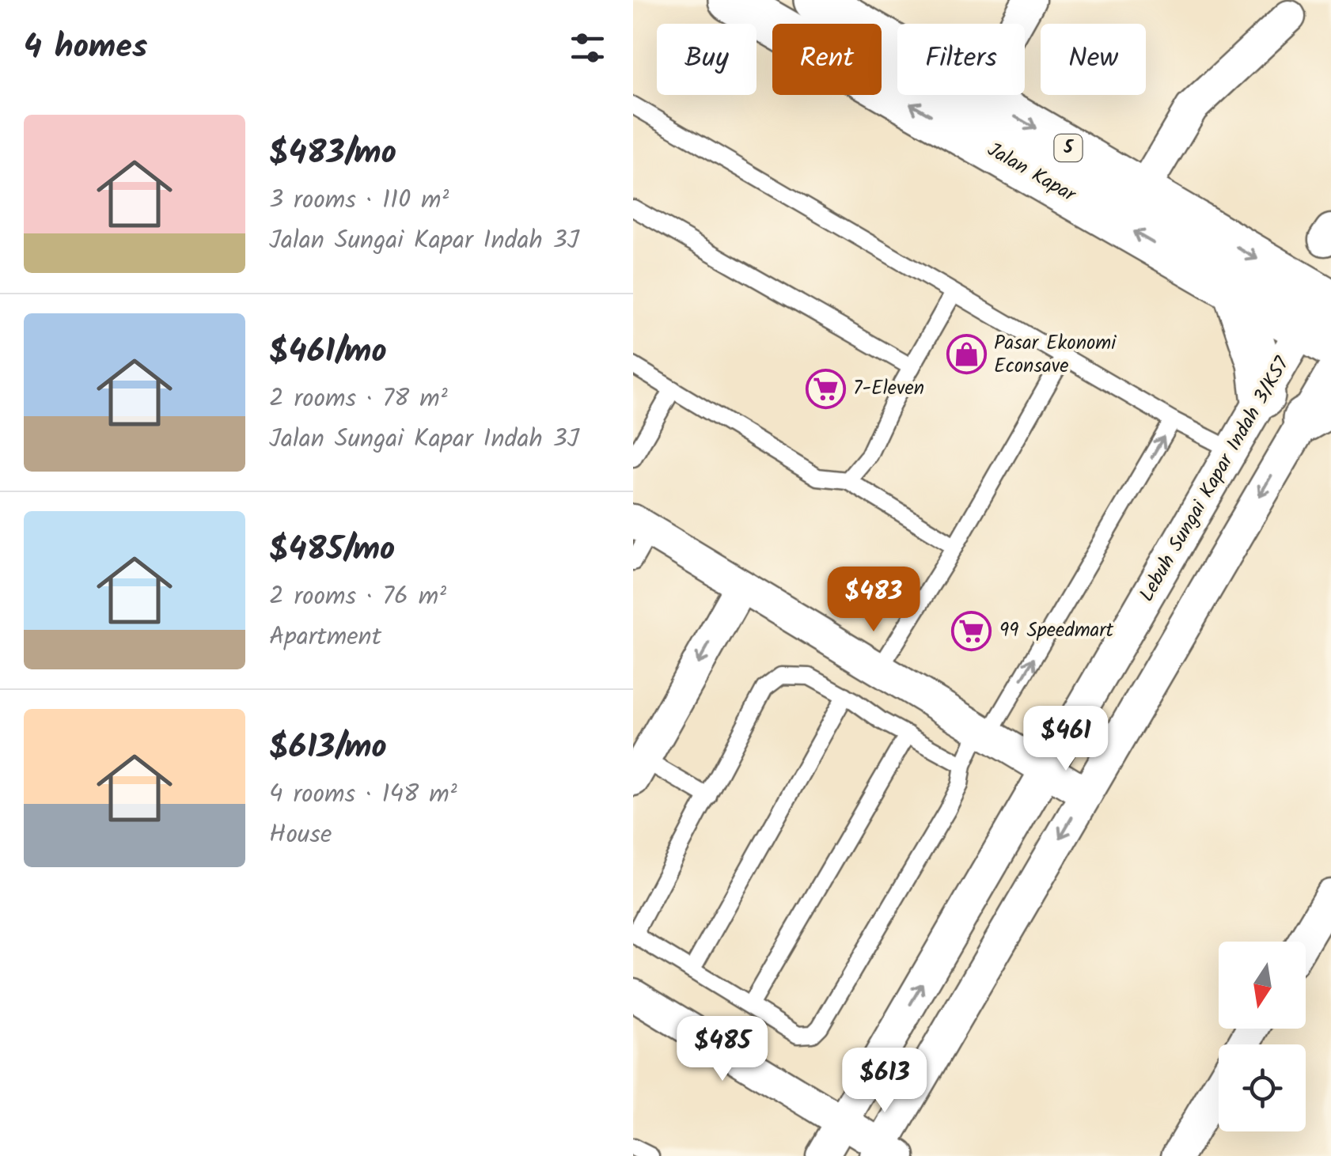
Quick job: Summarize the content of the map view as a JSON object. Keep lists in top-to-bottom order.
{
  "streets": {
    "highway": ["5", "Jalan Kapar"],
    "street": ["Lebuh Sungai Kapar Indah 3/KS7"]
  },
  "crossings": [
    ["Jalan Kapar", "Lebuh Sungai Kapar Indah 3/KS7"]
  ],
  "places": {
    "shop": ["Pasar Ekonomi Econsave"],
    "supermarket": ["7-Eleven", "99 Speedmart"]
  },
  "north": "bottom",
  "page": {
    "heading": "4 homes",
    "chip": [
      "Buy",
      "Rent",
      "Filters",
      "New"
    ],
    "list": [
      {
        "name": "$483/mo",
        "note": "3 rooms · 110 m² · Jalan Sungai Kapar Indah 3J"
      },
      {
        "name": "$461/mo",
        "note": "2 rooms · 78 m² · Jalan Sungai Kapar Indah 3J"
      },
      {
        "name": "$485/mo",
        "note": "2 rooms · 76 m² · Apartment"
      },
      {
        "name": "$613/mo",
        "note": "4 rooms · 148 m² · House"
      }
    ],
    "price": [
      "$483",
      "$461",
      "$485",
      "$613"
    ]
  }
}
